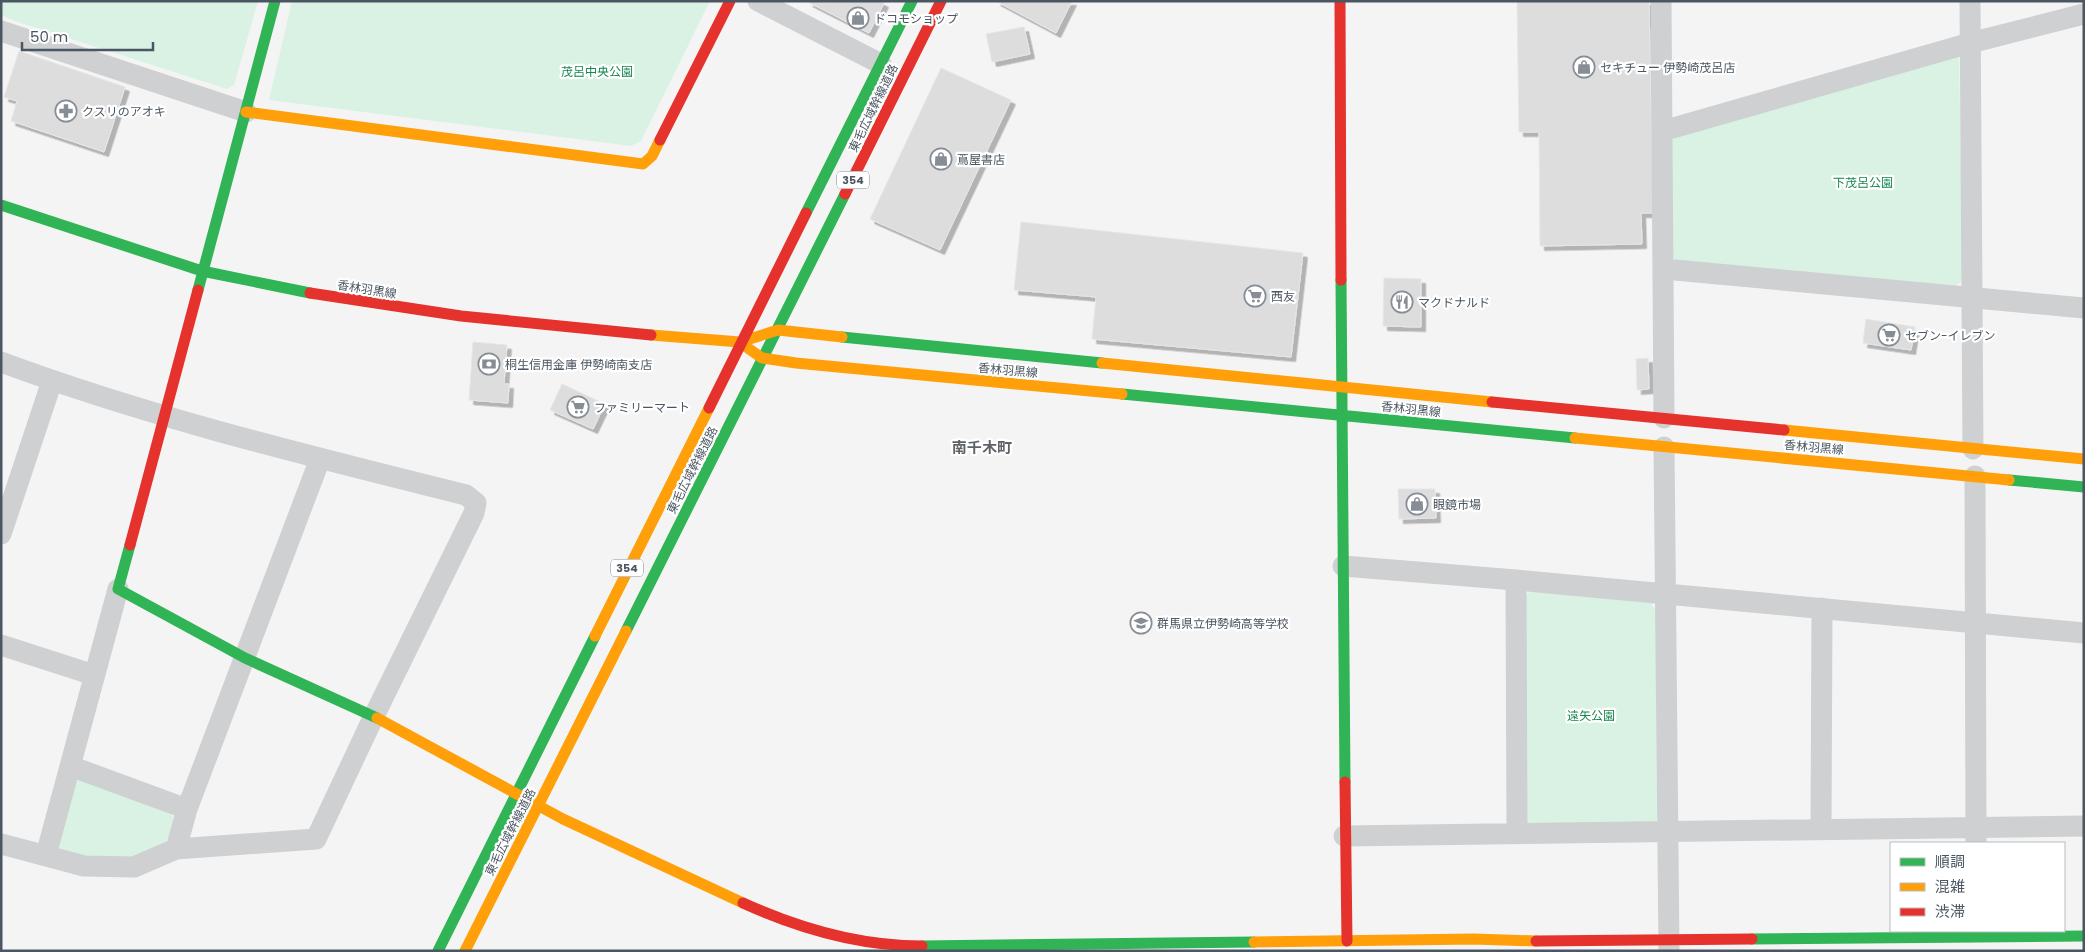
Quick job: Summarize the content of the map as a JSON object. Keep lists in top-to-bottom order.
{
  "streets": {
    "main road": ["東毛広域幹線道路", "354", "香林羽黒線"]
  },
  "crossings": [
    ["東毛広域幹線道路", "香林羽黒線"]
  ],
  "districts": ["南千木町"],
  "parks": ["茂呂中央公園", "下茂呂公園", "遠矢公園"],
  "places": {
    "shop": [
      "ドコモショップ",
      "セキチュー 伊勢崎茂呂店",
      "蔦屋書店",
      "眼鏡市場"
    ],
    "pharmacy": ["クスリのアオキ"],
    "supermarket": ["西友", "セブン-イレブン", "ファミリーマート"],
    "restaurant": ["マクドナルド"],
    "bank": ["桐生信用金庫 伊勢崎南支店"],
    "school or university": ["群馬県立伊勢崎高等学校"]
  },
  "legend": ["順調", "混雑", "渋滞"],
  "scale_bar": "50 m"
}
